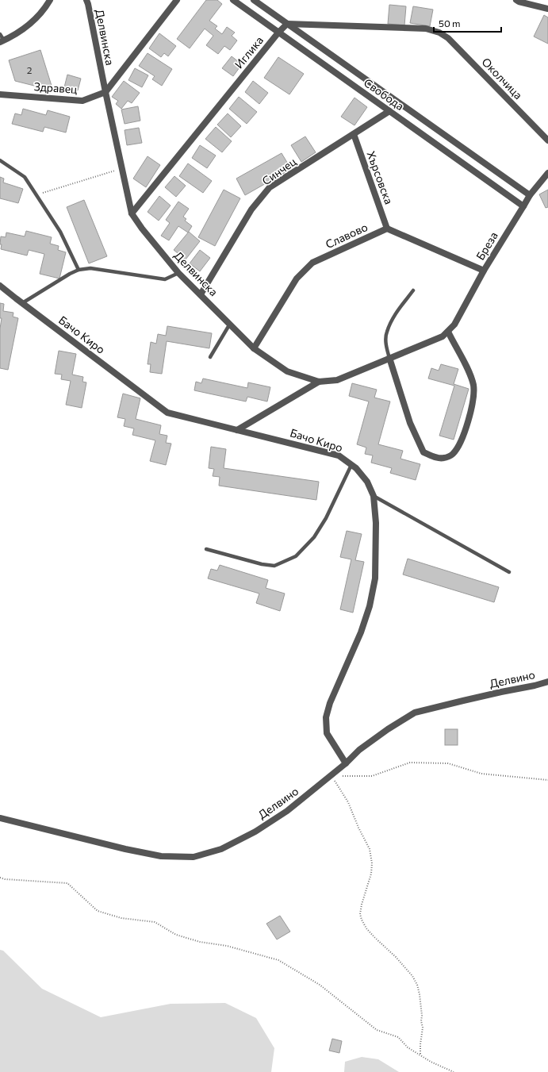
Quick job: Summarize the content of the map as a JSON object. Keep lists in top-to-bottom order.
{
  "streets": {
    "street": [
      "Делвинска",
      "Иглика",
      "Околчица",
      "Здравец",
      "Свобода",
      "Синчец",
      "Хърсовска",
      "Славово",
      "Бреза",
      "Бачо Киро",
      "Делвино"
    ]
  },
  "crossings": [
    ["Делвинска", "Иглика"],
    ["Делвинска", "Здравец"],
    ["Делвинска", "Синчец"],
    ["Делвинска", "Славово"],
    ["Делвинска", "Бреза"],
    ["Иглика", "Околчица"],
    ["Иглика", "Свобода"],
    ["Околчица", "Свобода"],
    ["Свобода", "Синчец"],
    ["Свобода", "Бреза"],
    ["Синчец", "Хърсовска"],
    ["Хърсовска", "Славово"],
    ["Бачо Киро", "Делвино"]
  ],
  "house_numbers": ["2"],
  "scale_bar": "50 m"
}
